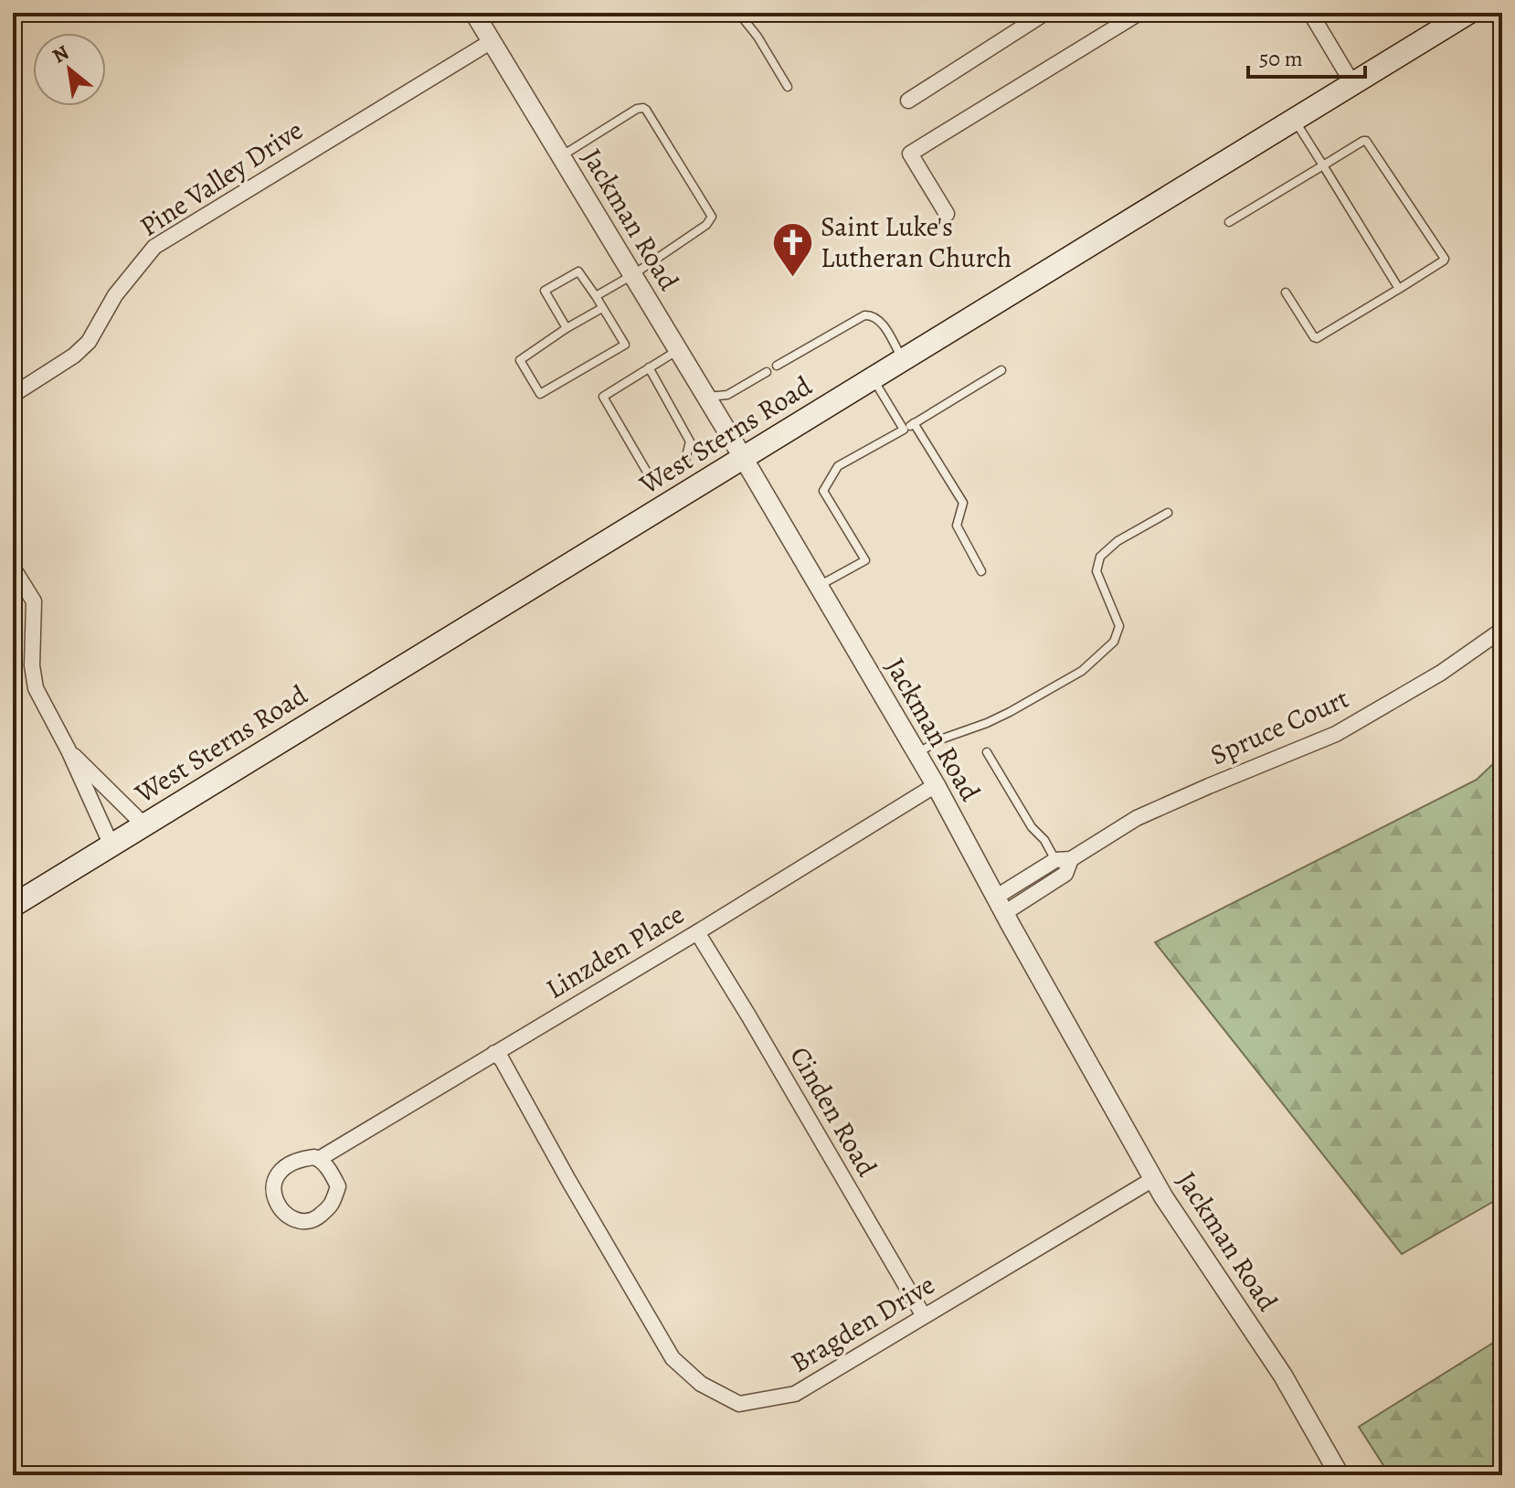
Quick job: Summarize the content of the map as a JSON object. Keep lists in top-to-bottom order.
{
  "streets": {
    "main road": ["West Sterns Road"],
    "street": [
      "Pine Valley Drive",
      "Jackman Road",
      "Spruce Court",
      "Linzden Place",
      "Cinden Road",
      "Bragden Drive"
    ]
  },
  "crossings": [
    ["Pine Valley Drive", "Jackman Road"],
    ["Jackman Road", "West Sterns Road"],
    ["Jackman Road", "Spruce Court"],
    ["Jackman Road", "Linzden Place"],
    ["Jackman Road", "Bragden Drive"],
    ["Linzden Place", "Cinden Road"],
    ["Linzden Place", "Bragden Drive"],
    ["Cinden Road", "Bragden Drive"]
  ],
  "places": {
    "church": ["Saint Luke's Lutheran Church"]
  },
  "scale_bar": "50 m",
  "north": "top left"
}
